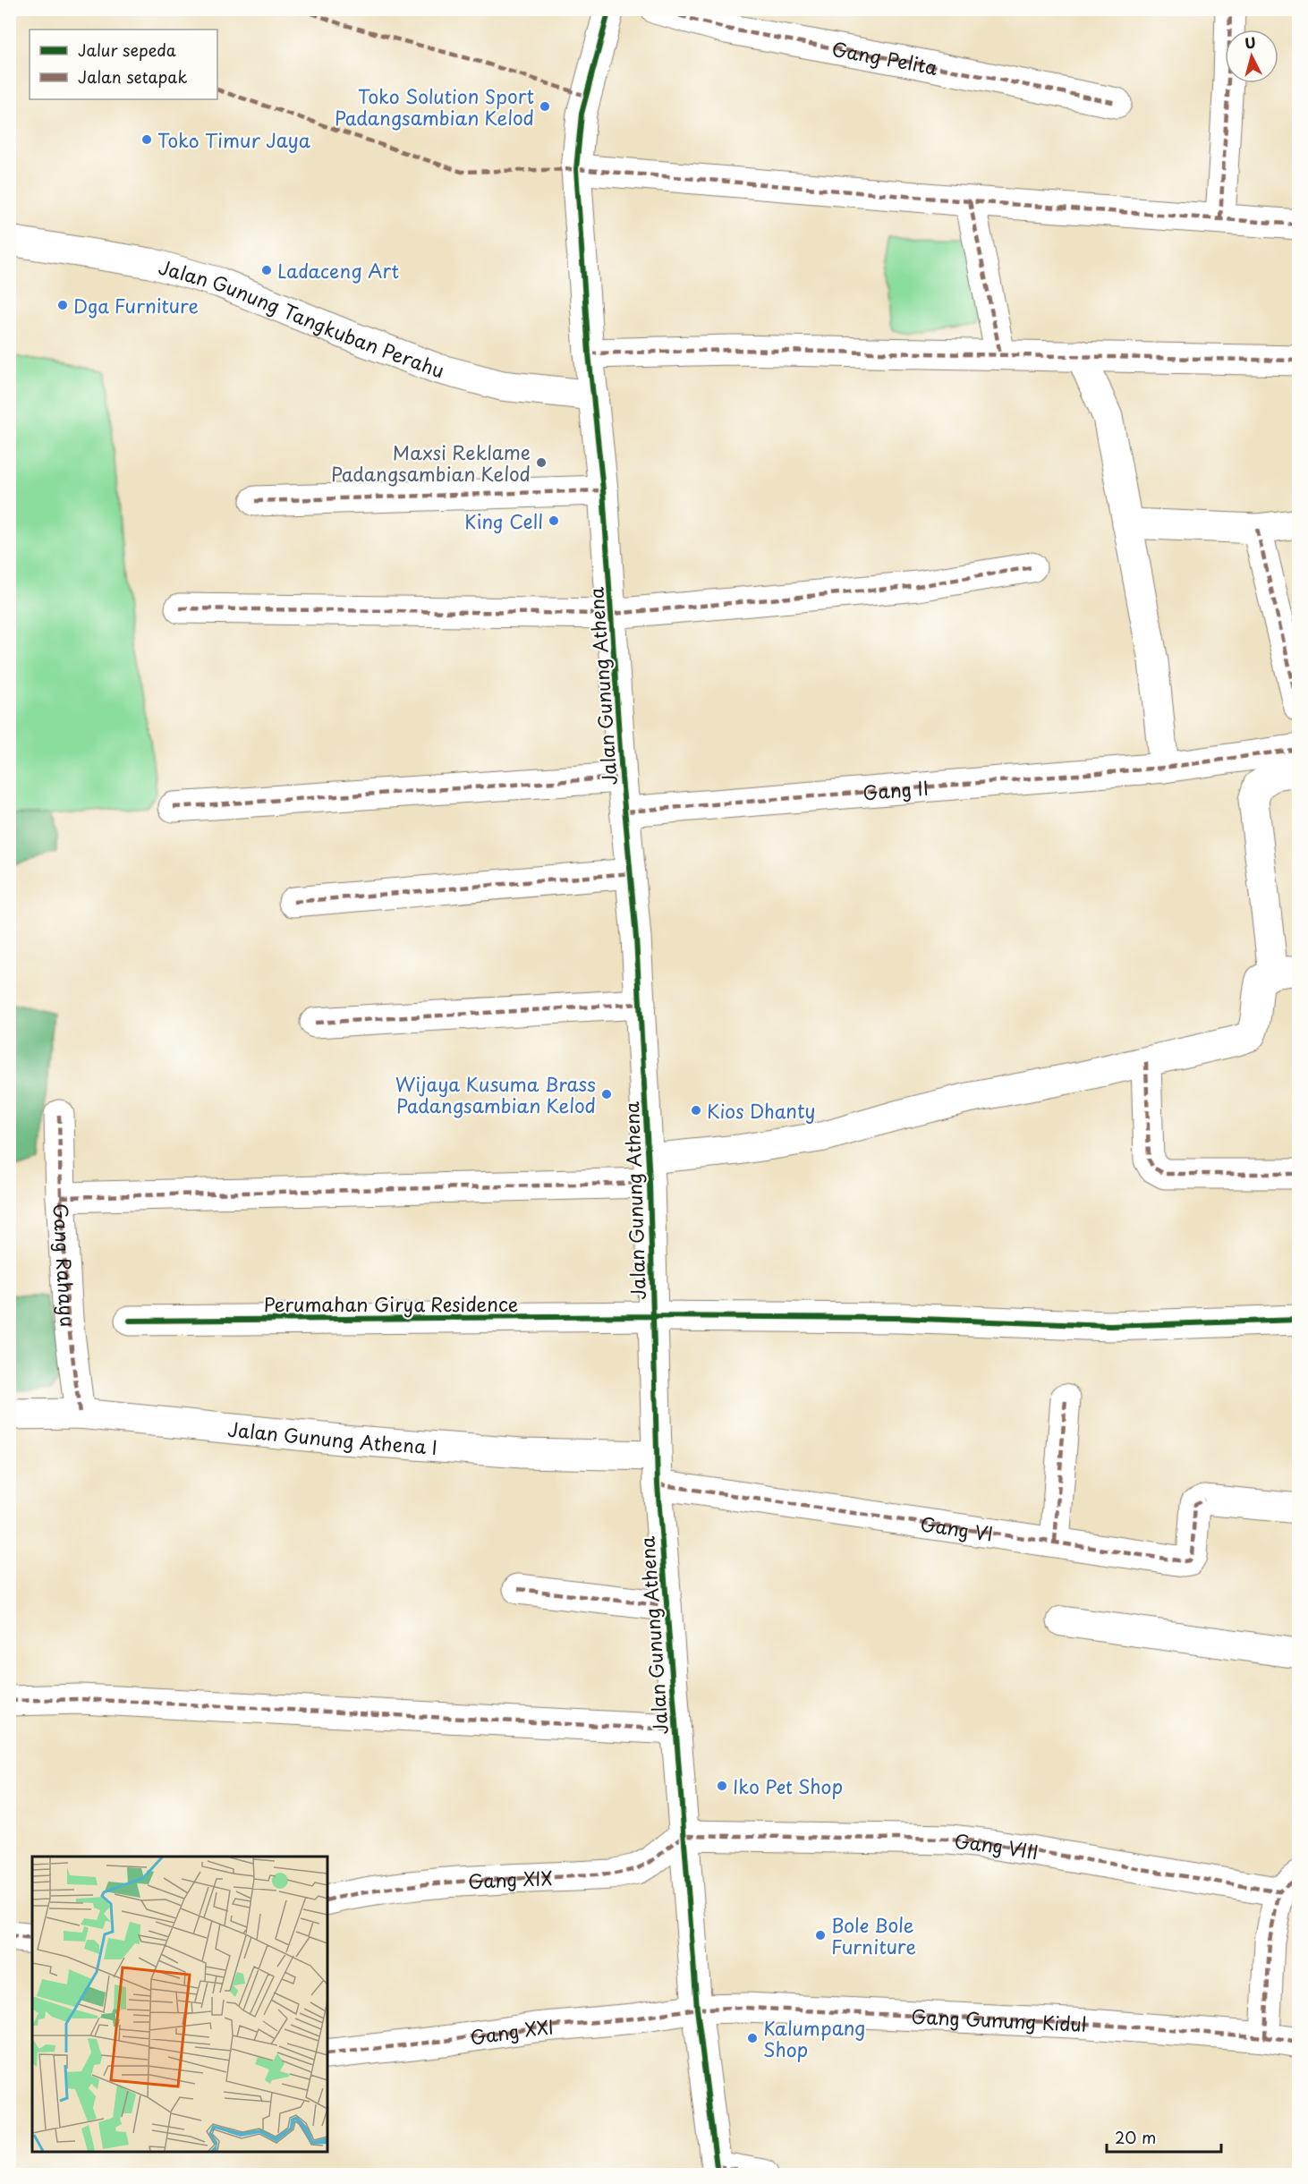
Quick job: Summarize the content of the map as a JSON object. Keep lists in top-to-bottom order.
{
  "streets": {
    "street": [
      "Gang Pelita",
      "Jalan Gunung Tangkuban Perahu",
      "Jalan Gunung Athena",
      "Gang II",
      "Gang Rahayu",
      "Perumahan Girya Residence",
      "Jalan Gunung Athena I",
      "Gang VI",
      "Gang VIII",
      "Gang XIX",
      "Gang Gunung Kidul",
      "Gang XXI"
    ]
  },
  "crossings": [
    ["Jalan Gunung Tangkuban Perahu", "Jalan Gunung Athena"],
    ["Jalan Gunung Athena", "Gang II"],
    ["Jalan Gunung Athena", "Perumahan Girya Residence"],
    ["Jalan Gunung Athena", "Jalan Gunung Athena I"],
    ["Jalan Gunung Athena", "Gang VI"],
    ["Jalan Gunung Athena", "Gang VIII"],
    ["Jalan Gunung Athena", "Gang XIX"],
    ["Jalan Gunung Athena", "Gang Gunung Kidul"],
    ["Jalan Gunung Athena", "Gang XXI"],
    ["Gang Rahayu", "Jalan Gunung Athena I"],
    ["Jalan Gunung Athena I", "Gang VI"],
    ["Gang VIII", "Gang XIX"],
    ["Gang Gunung Kidul", "Gang XXI"]
  ],
  "places": [
    "Toko Solution Sport Padangsambian Kelod",
    "Toko Timur Jaya",
    "Ladaceng Art",
    "Dga Furniture",
    "Maxsi Reklame Padangsambian Kelod",
    "King Cell",
    "Wijaya Kusuma Brass Padangsambian Kelod",
    "Kios Dhanty",
    "Iko Pet Shop",
    "Bole Bole Furniture",
    "Kalumpang Shop"
  ],
  "legend": ["Jalur sepeda", "Jalan setapak"],
  "scale_bar": "20 m",
  "north": "top"
}
